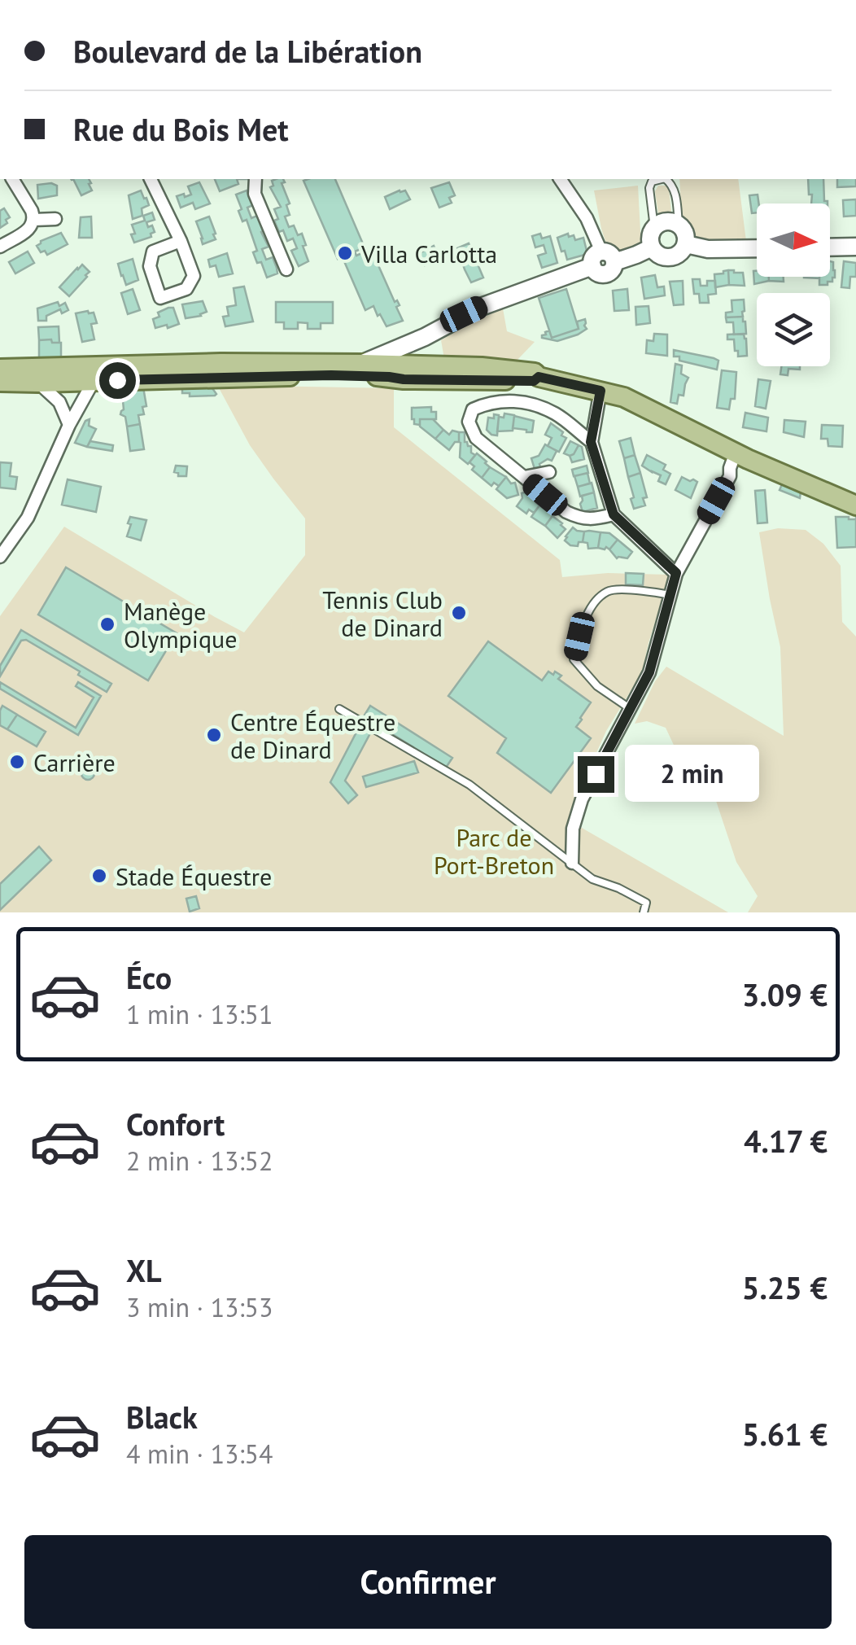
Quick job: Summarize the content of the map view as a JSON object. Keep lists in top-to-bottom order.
{
  "parks": ["Parc de Port-Breton"],
  "places": [
    "Villa Carlotta",
    "Tennis Club de Dinard",
    "Manège Olympique",
    "Centre Équestre de Dinard",
    "Carrière",
    "Stade Équestre"
  ],
  "north": "right",
  "page": {
    "banner": ["Boulevard de la Libération", "Rue du Bois Met"],
    "bubble": "2 min",
    "list": [
      {
        "name": "Éco",
        "note": "1 min · 13:51",
        "value": "3.09 €"
      },
      {
        "name": "Confort",
        "note": "2 min · 13:52",
        "value": "4.17 €"
      },
      {
        "name": "XL",
        "note": "3 min · 13:53",
        "value": "5.25 €"
      },
      {
        "name": "Black",
        "note": "4 min · 13:54",
        "value": "5.61 €"
      }
    ],
    "buttons": "Confirmer"
  }
}
